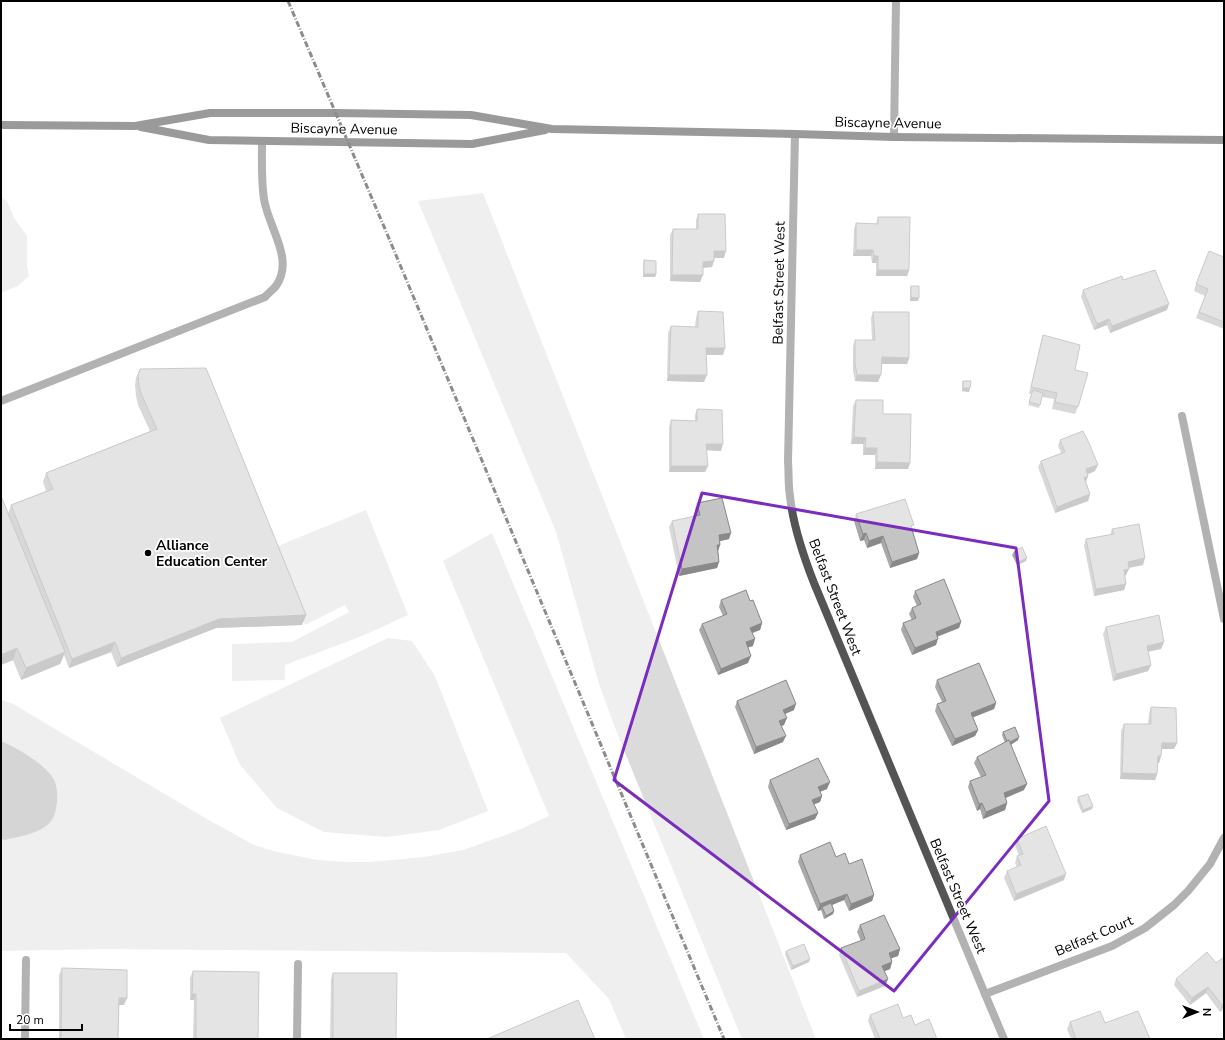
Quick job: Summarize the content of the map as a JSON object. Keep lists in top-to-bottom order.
{
  "streets": {
    "street": ["Biscayne Avenue", "Belfast Street West", "Belfast Court"]
  },
  "crossings": [
    ["Biscayne Avenue", "Belfast Street West"],
    ["Belfast Street West", "Belfast Court"]
  ],
  "places": ["Alliance Education Center"],
  "scale_bar": "20 m",
  "north": "right"
}
